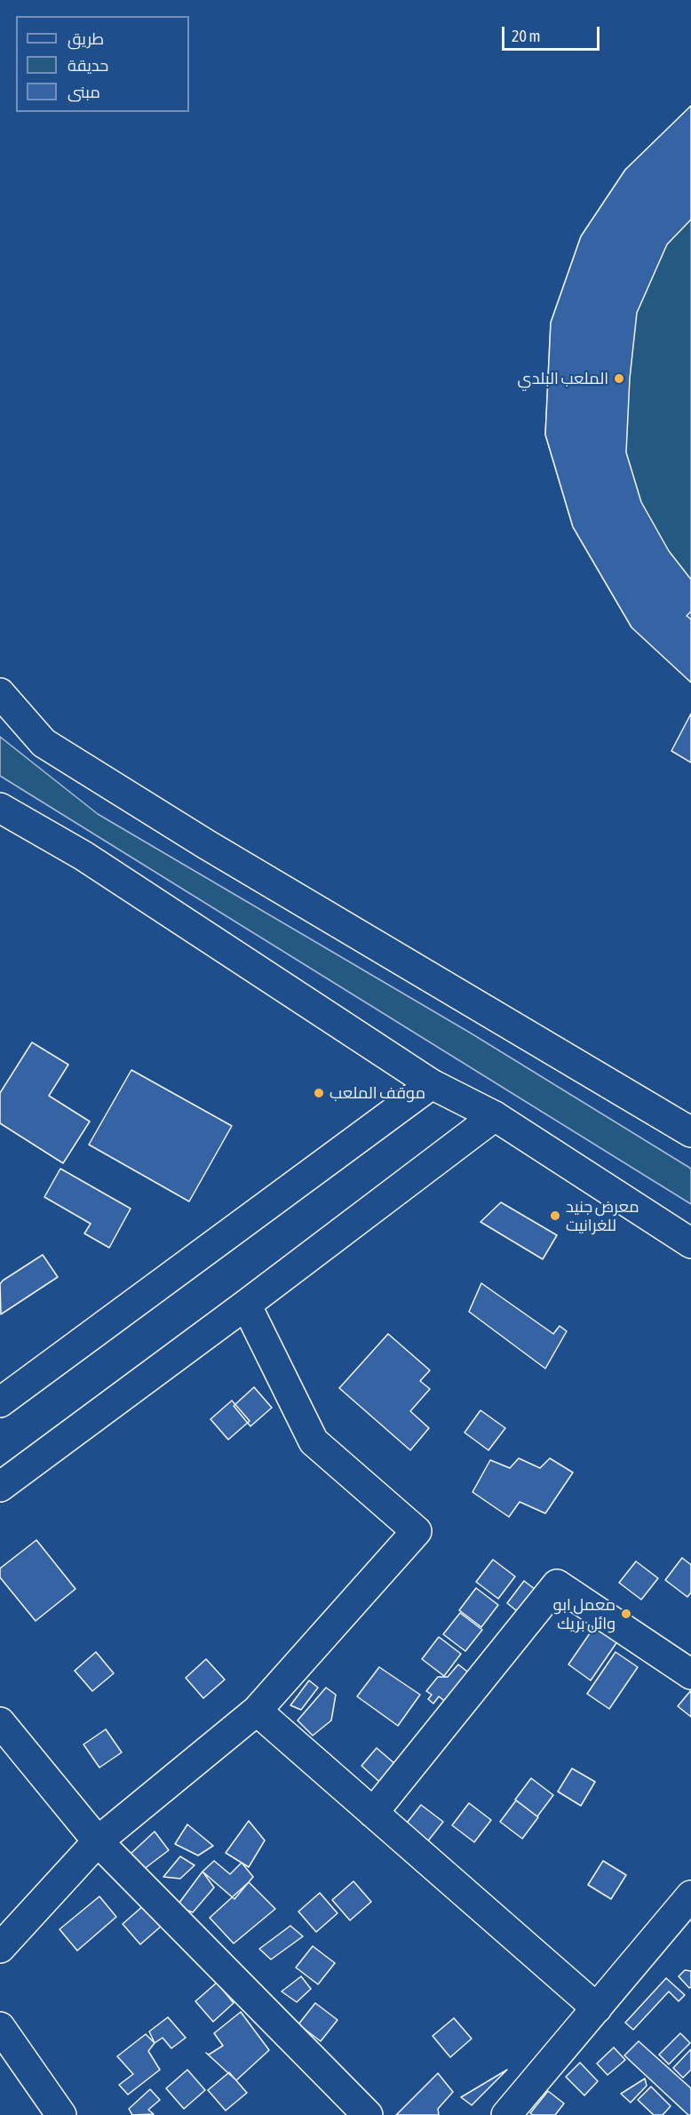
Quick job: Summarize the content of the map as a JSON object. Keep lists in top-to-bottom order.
{
  "places": [
    "الملعب البلدي",
    "موقف الملعب",
    "معرض جنيد للغرانيت",
    "معمل ابو وائل بريك"
  ],
  "legend": ["طريق", "حديقة", "مبنى"],
  "scale_bar": "20 m"
}
